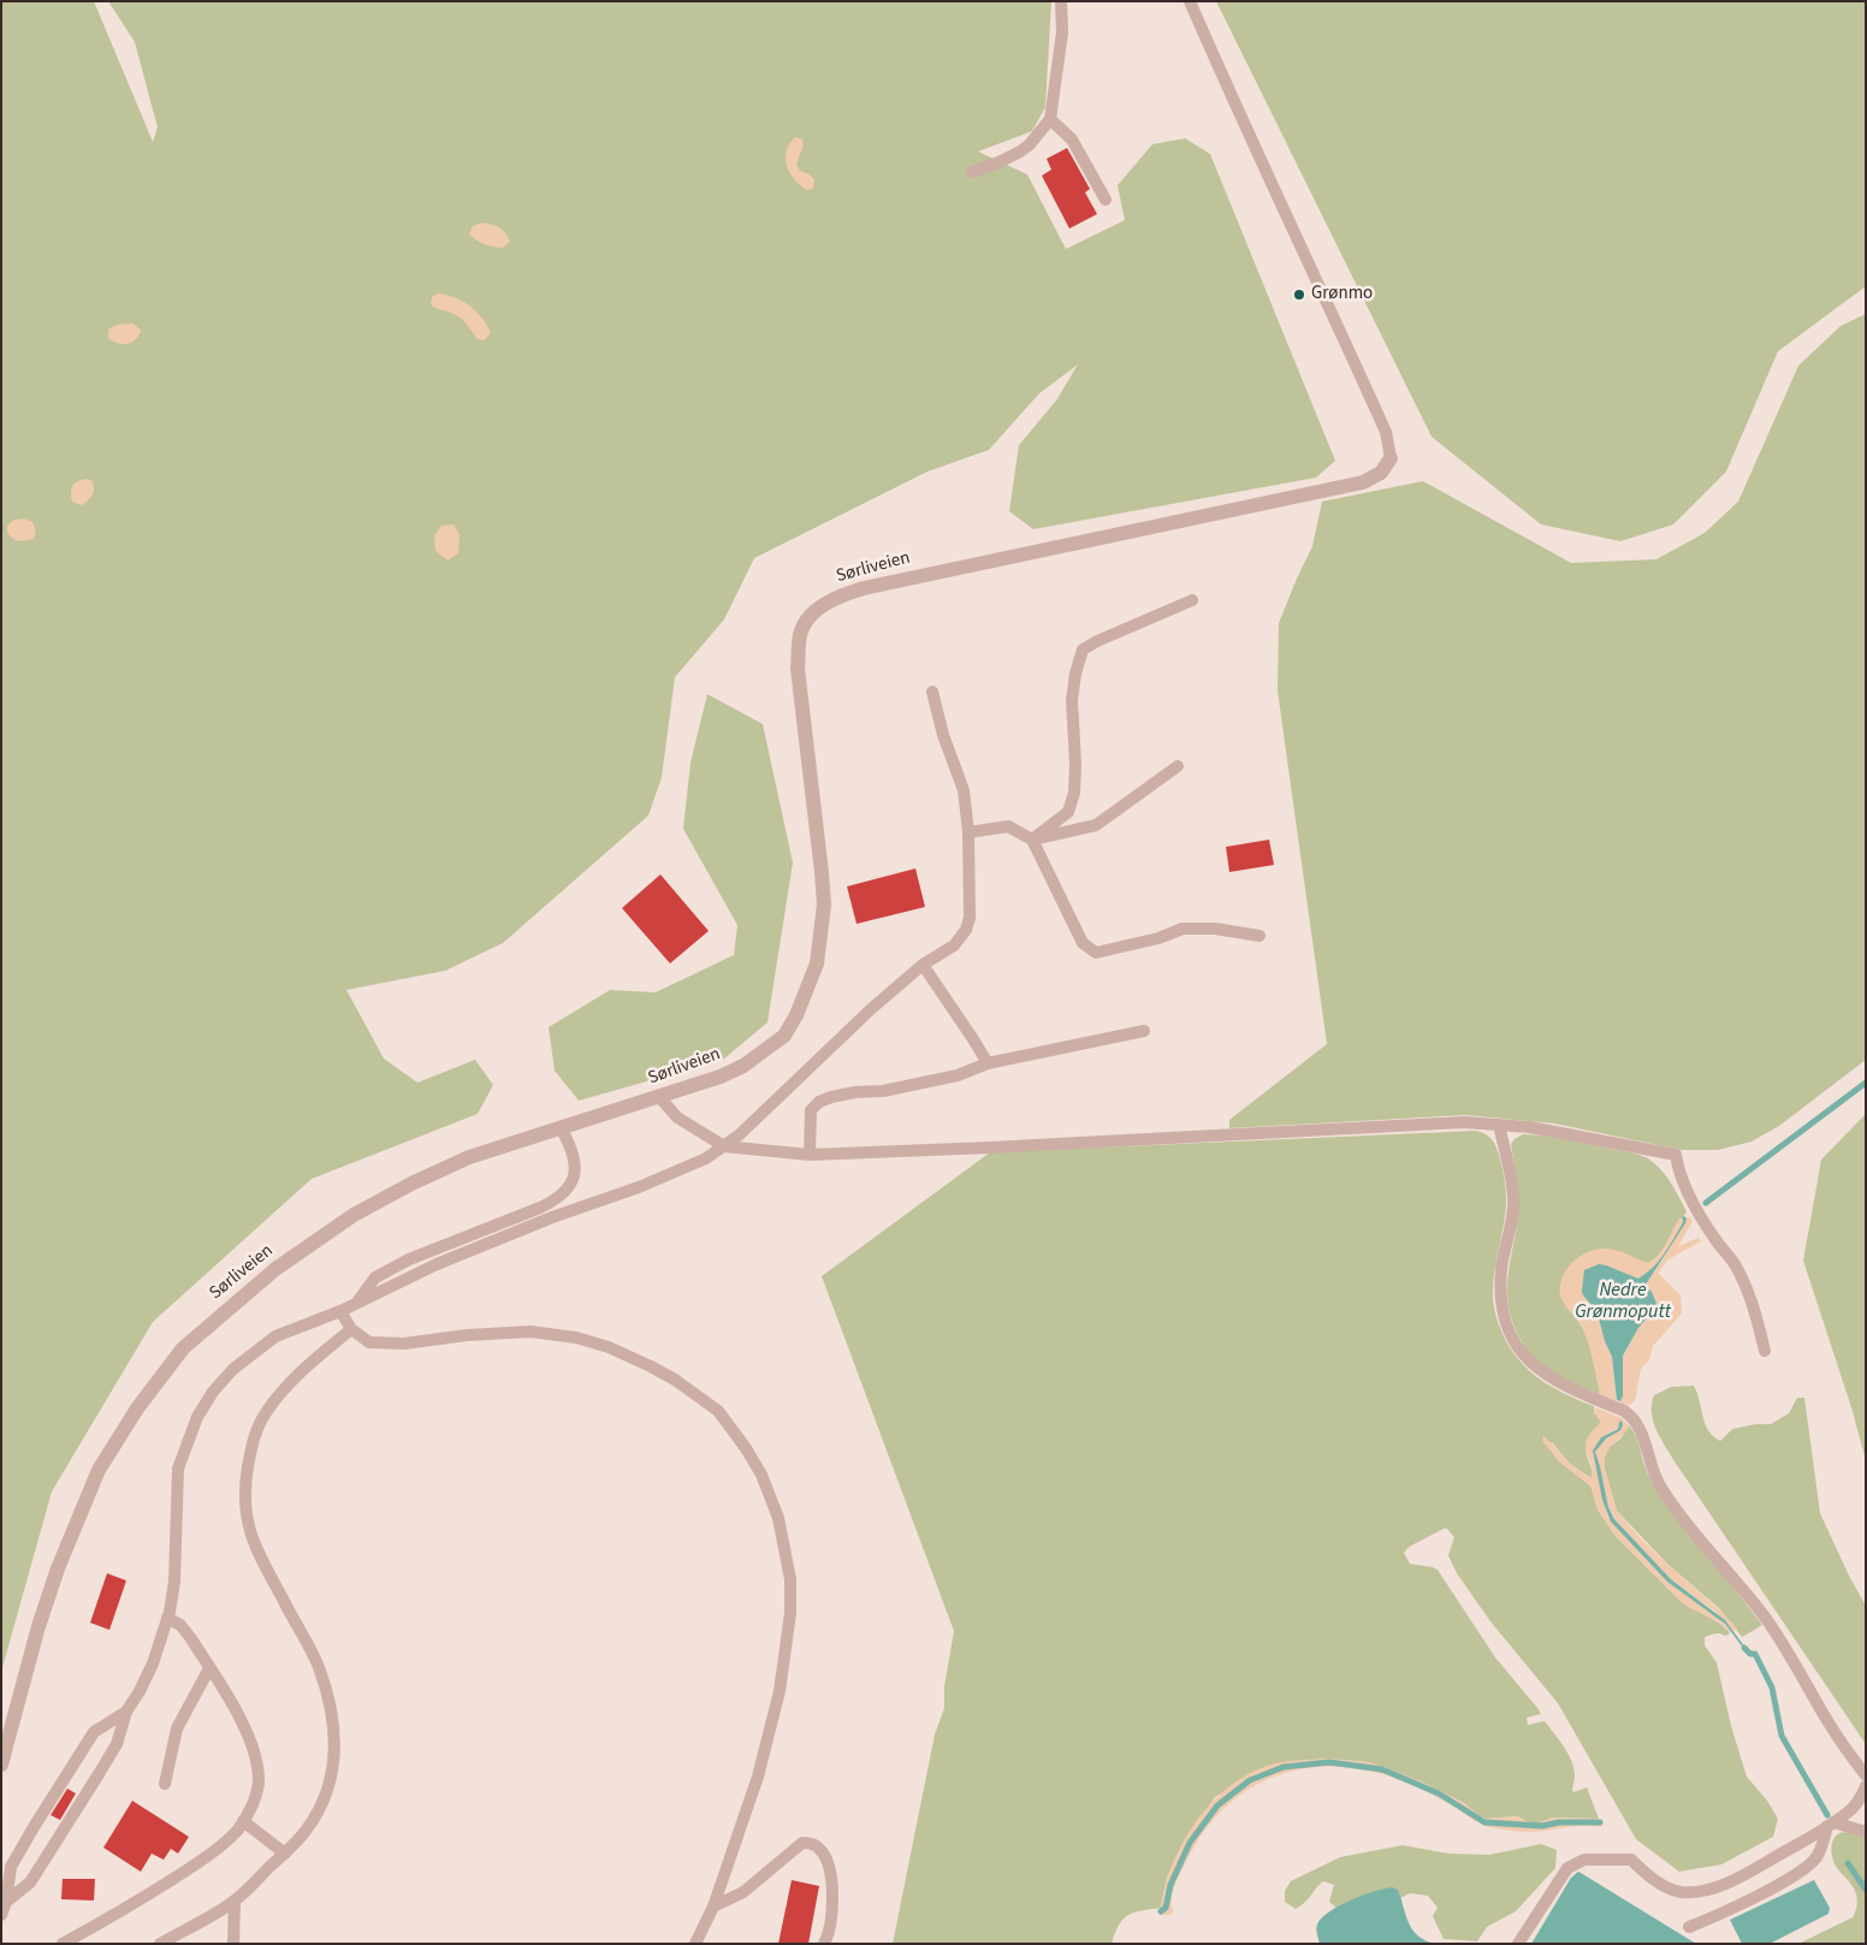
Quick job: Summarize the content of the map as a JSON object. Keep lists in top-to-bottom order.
{
  "streets": {
    "street": ["Sørliveien"]
  },
  "water": ["Nedre Grønmoputt"],
  "places": ["Grønmo"]
}
